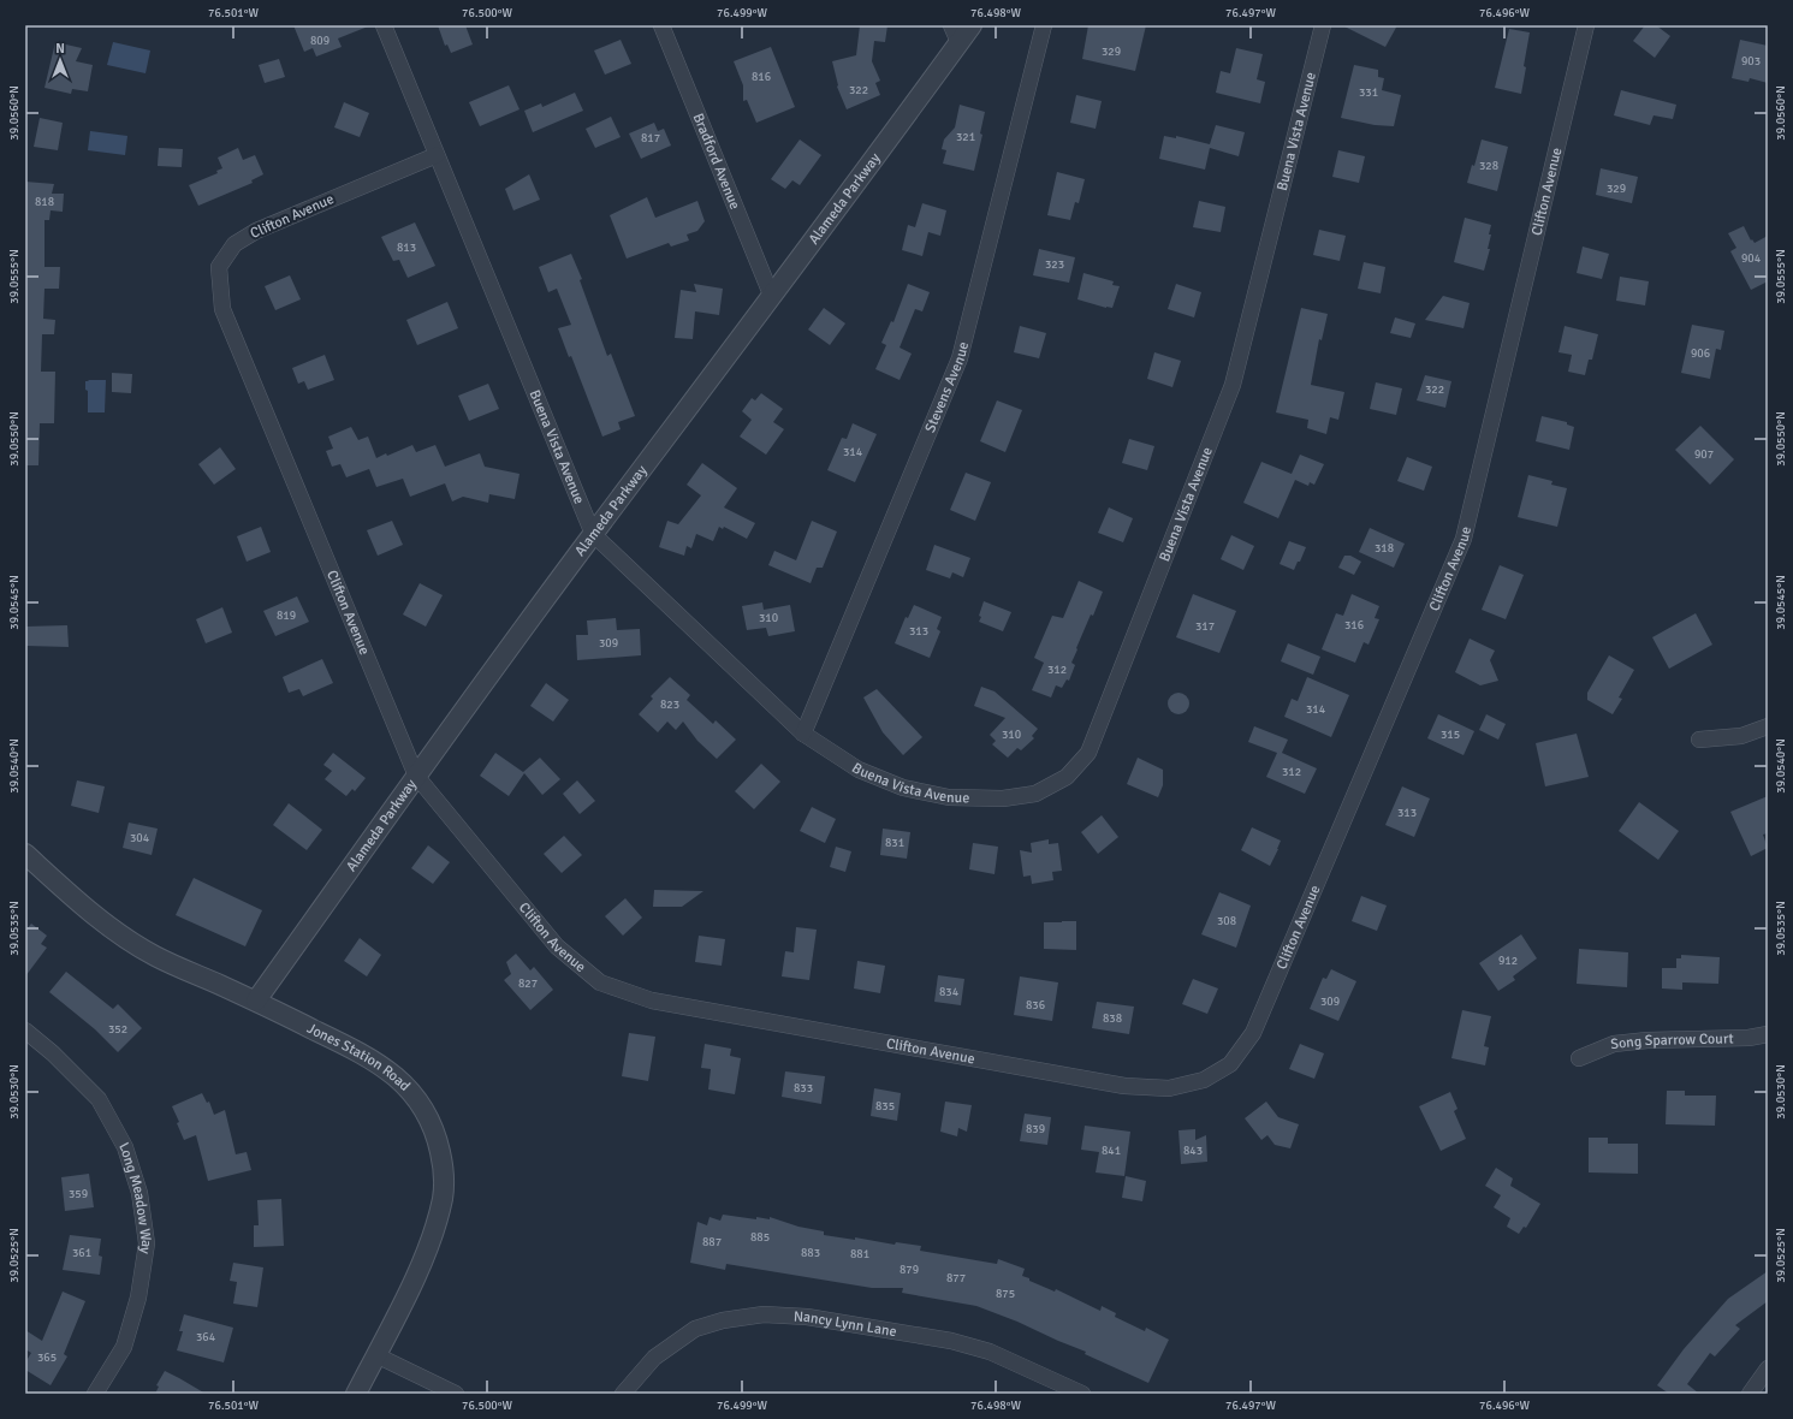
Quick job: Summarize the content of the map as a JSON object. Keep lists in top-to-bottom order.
{
  "streets": {
    "street": [
      "Buena Vista Avenue",
      "Bradford Avenue",
      "Clifton Avenue",
      "Alameda Parkway",
      "Stevens Avenue",
      "Song Sparrow Court",
      "Jones Station Road",
      "Long Meadow Way",
      "Nancy Lynn Lane"
    ]
  },
  "crossings": [
    ["Buena Vista Avenue", "Clifton Avenue"],
    ["Buena Vista Avenue", "Alameda Parkway"],
    ["Buena Vista Avenue", "Stevens Avenue"],
    ["Bradford Avenue", "Alameda Parkway"],
    ["Clifton Avenue", "Alameda Parkway"],
    ["Alameda Parkway", "Jones Station Road"]
  ],
  "house_numbers": [
    "809",
    "329",
    "903",
    "816",
    "322",
    "331",
    "321",
    "817",
    "328",
    "329",
    "818",
    "813",
    "904",
    "323",
    "906",
    "322",
    "314",
    "907",
    "318",
    "819",
    "310",
    "316",
    "317",
    "313",
    "309",
    "312",
    "823",
    "314",
    "310",
    "315",
    "312",
    "313",
    "304",
    "831",
    "308",
    "912",
    "827",
    "834",
    "309",
    "836",
    "838",
    "352",
    "833",
    "835",
    "839",
    "841",
    "843",
    "359",
    "885",
    "887",
    "361",
    "883",
    "881",
    "879",
    "877",
    "875",
    "364",
    "365"
  ],
  "north": "top",
  "coordinates": [
    "76.501°W",
    "76.500°W",
    "76.499°W",
    "76.498°W",
    "76.497°W",
    "76.496°W",
    "39.0560°N",
    "39.0555°N",
    "39.0550°N",
    "39.0545°N",
    "39.0540°N",
    "39.0535°N",
    "39.0530°N",
    "39.0525°N"
  ]
}
